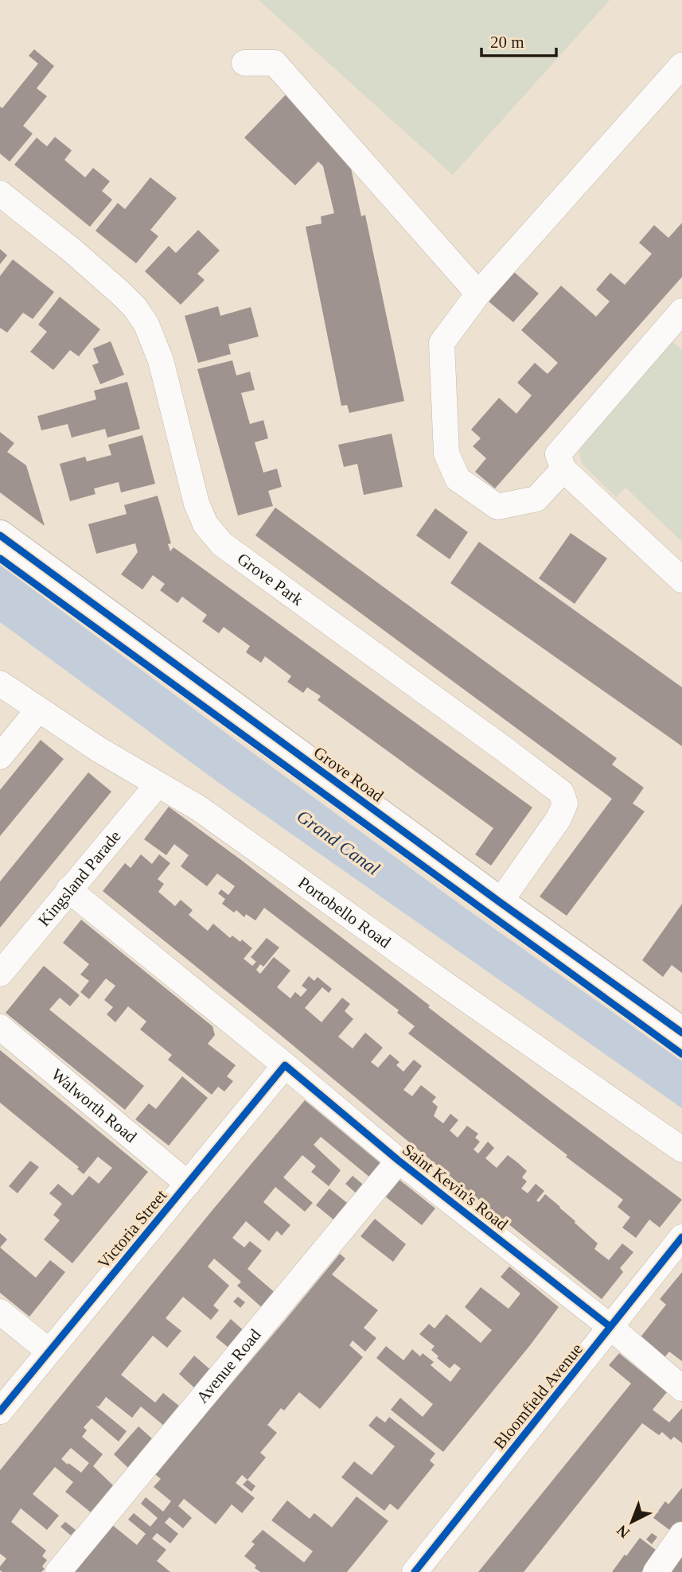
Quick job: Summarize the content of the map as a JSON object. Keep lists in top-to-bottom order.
{
  "streets": {
    "main road": ["Grove Road"],
    "street": [
      "Grove Park",
      "Kingsland Parade",
      "Portobello Road",
      "Walworth Road",
      "Saint Kevin's Road",
      "Victoria Street",
      "Avenue Road",
      "Bloomfield Avenue"
    ]
  },
  "crossings": [
    ["Grove Park", "Grove Road"],
    ["Kingsland Parade", "Portobello Road"],
    ["Kingsland Parade", "Saint Kevin's Road"],
    ["Walworth Road", "Victoria Street"],
    ["Saint Kevin's Road", "Victoria Street"],
    ["Saint Kevin's Road", "Avenue Road"],
    ["Saint Kevin's Road", "Bloomfield Avenue"]
  ],
  "water": ["Grand Canal"],
  "scale_bar": "20 m",
  "north": "bottom left"
}
